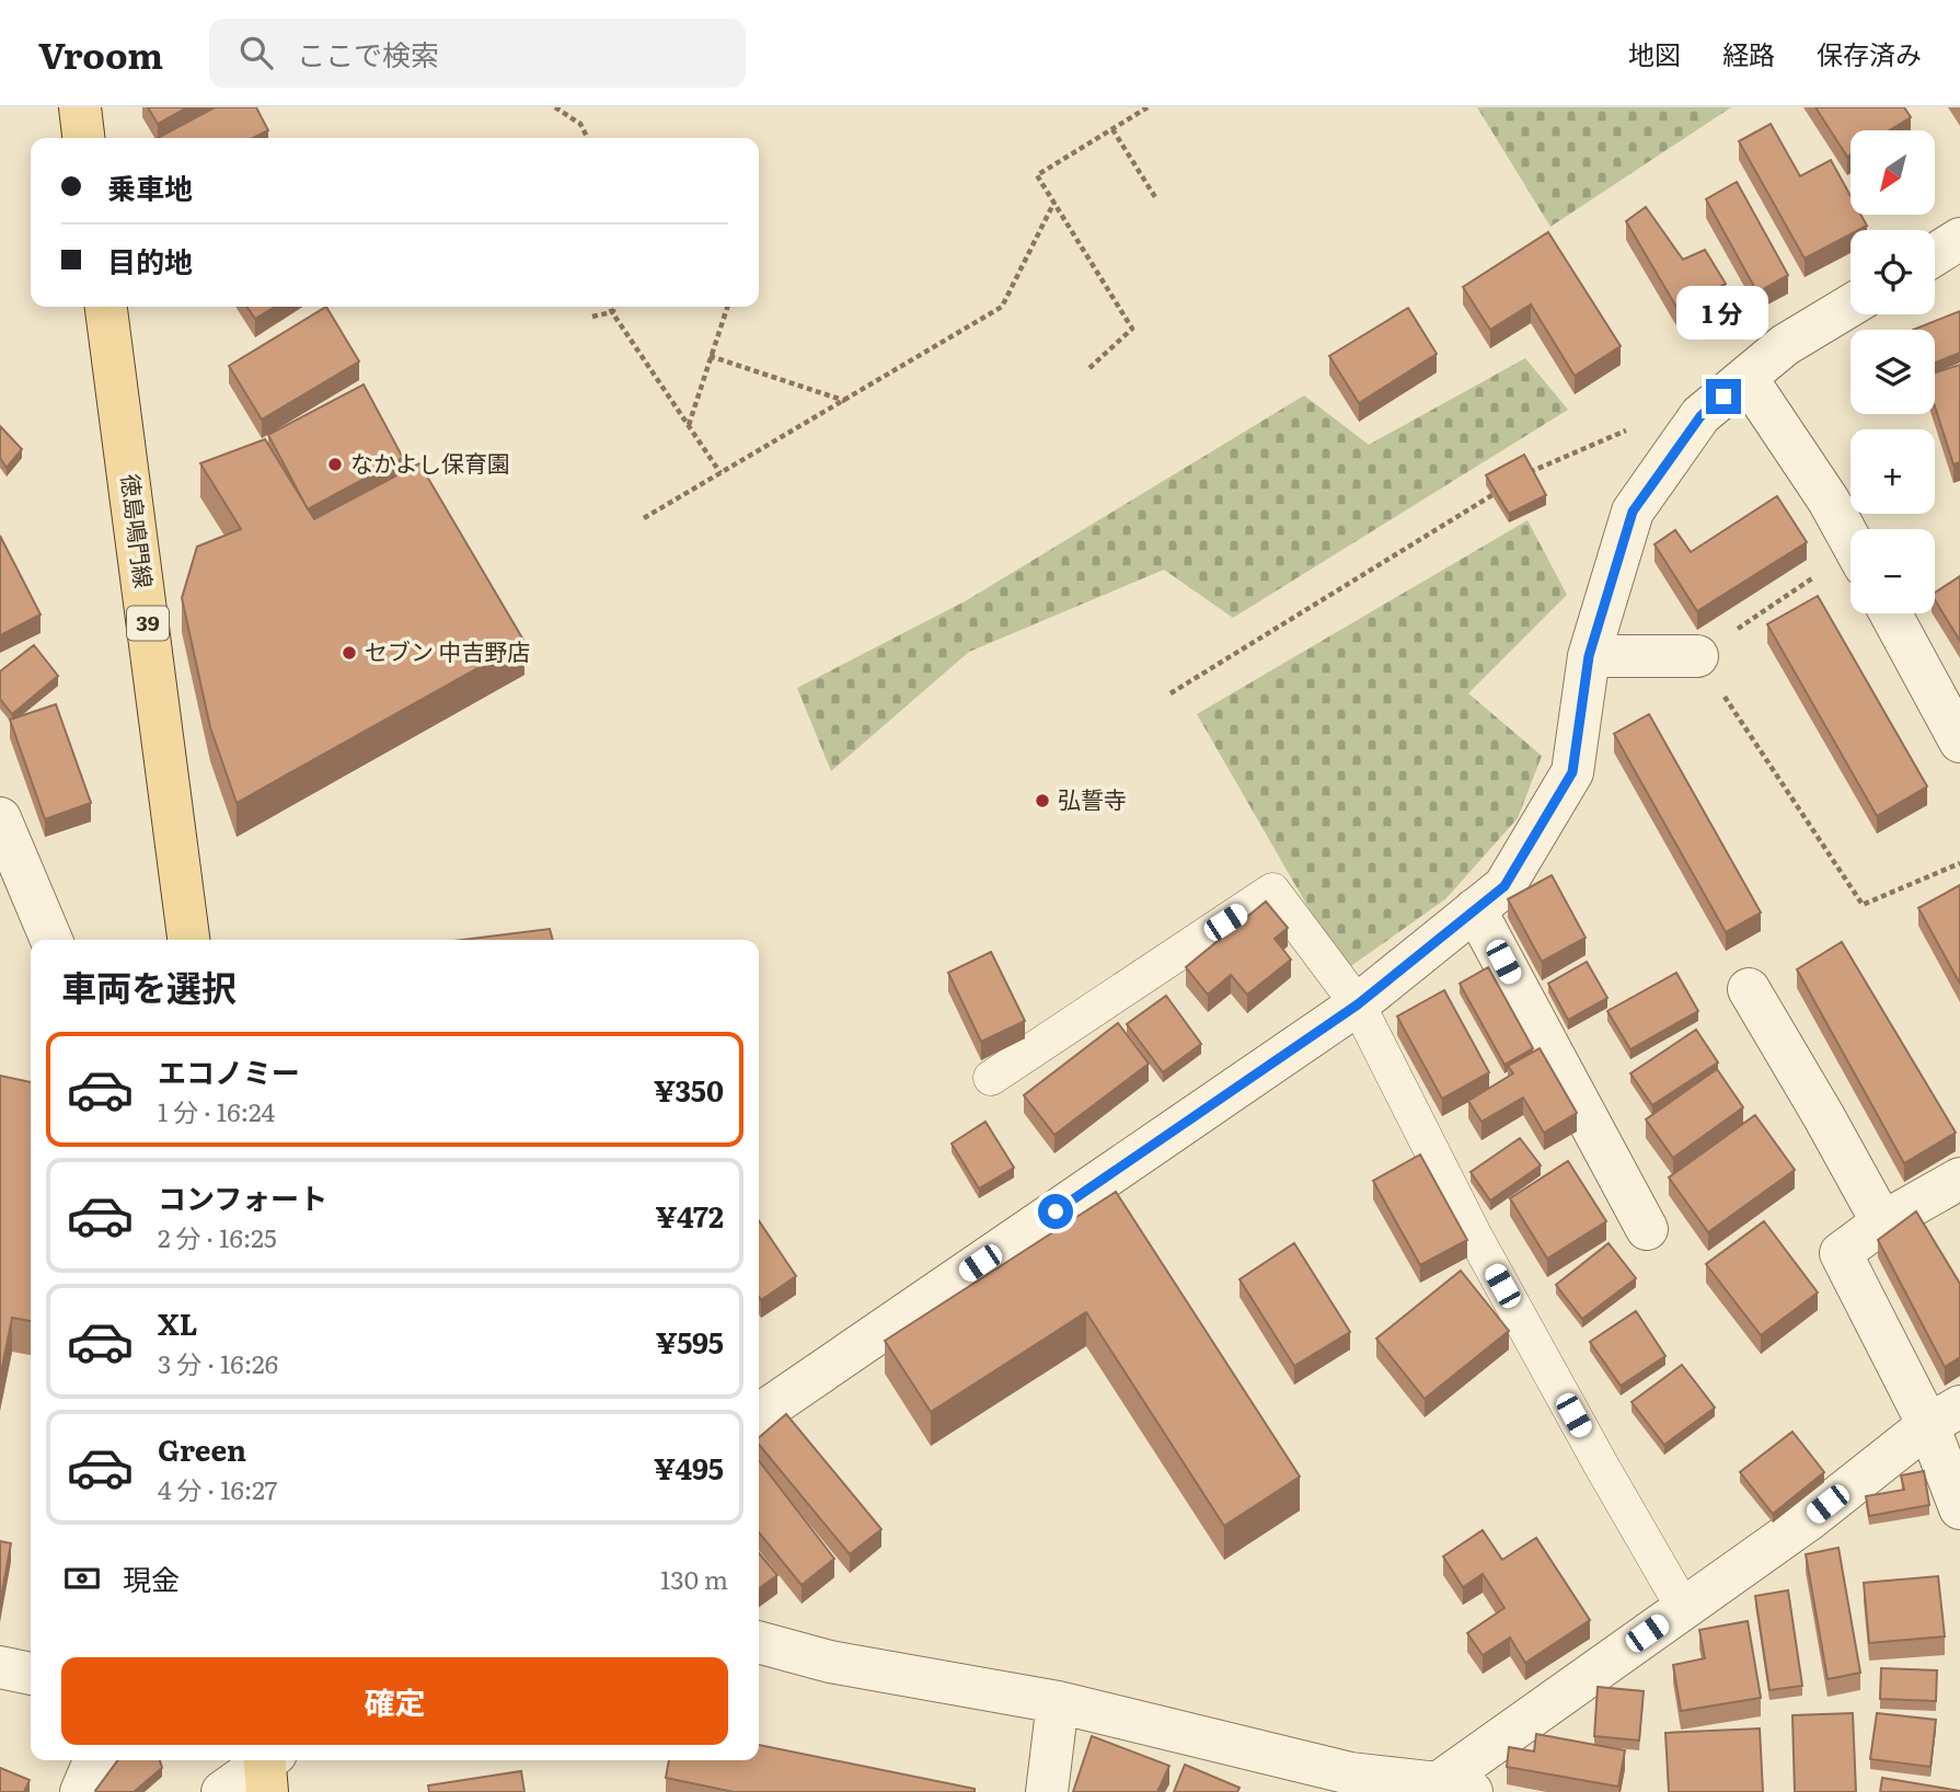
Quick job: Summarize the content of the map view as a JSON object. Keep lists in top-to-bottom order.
{
  "streets": {
    "main road": ["徳島鳴門線", "39"]
  },
  "places": ["なかよし保育園", "セブン 中吉野店", "弘誓寺"],
  "north": "bottom left",
  "page": {
    "header": "Vroom",
    "search": "ここで検索",
    "nav": ["地図", "経路", "保存済み"],
    "map_buttons": ["+", "−"],
    "banner": ["乗車地", "目的地"],
    "bubble": "1 分",
    "heading": "車両を選択",
    "list": [
      {
        "name": "エコノミー",
        "note": "1 分 · 16:24",
        "value": "¥350"
      },
      {
        "name": "コンフォート",
        "note": "2 分 · 16:25",
        "value": "¥472"
      },
      {
        "name": "XL",
        "note": "3 分 · 16:26",
        "value": "¥595"
      },
      {
        "name": "Green",
        "note": "4 分 · 16:27",
        "value": "¥495"
      }
    ],
    "pay": ["現金", "130 m"],
    "buttons": "確定"
  }
}
